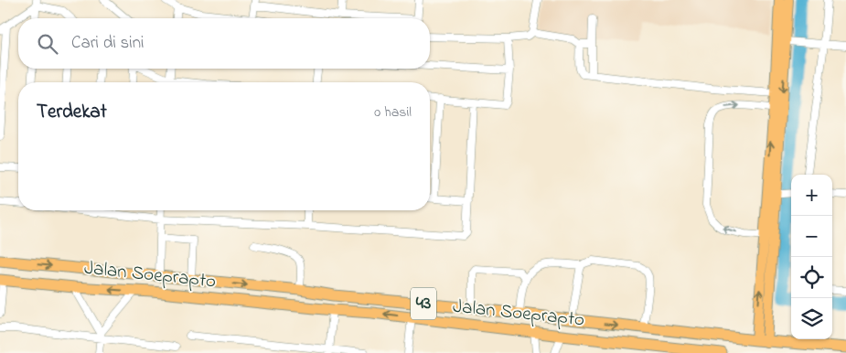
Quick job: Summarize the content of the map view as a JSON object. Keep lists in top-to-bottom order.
{
  "streets": {
    "highway": ["Jalan Soeprapto", "43"]
  },
  "page": {
    "search": "Cari di sini",
    "heading": ["Terdekat", "0 hasil"],
    "map_buttons": ["+", "−"]
  }
}
